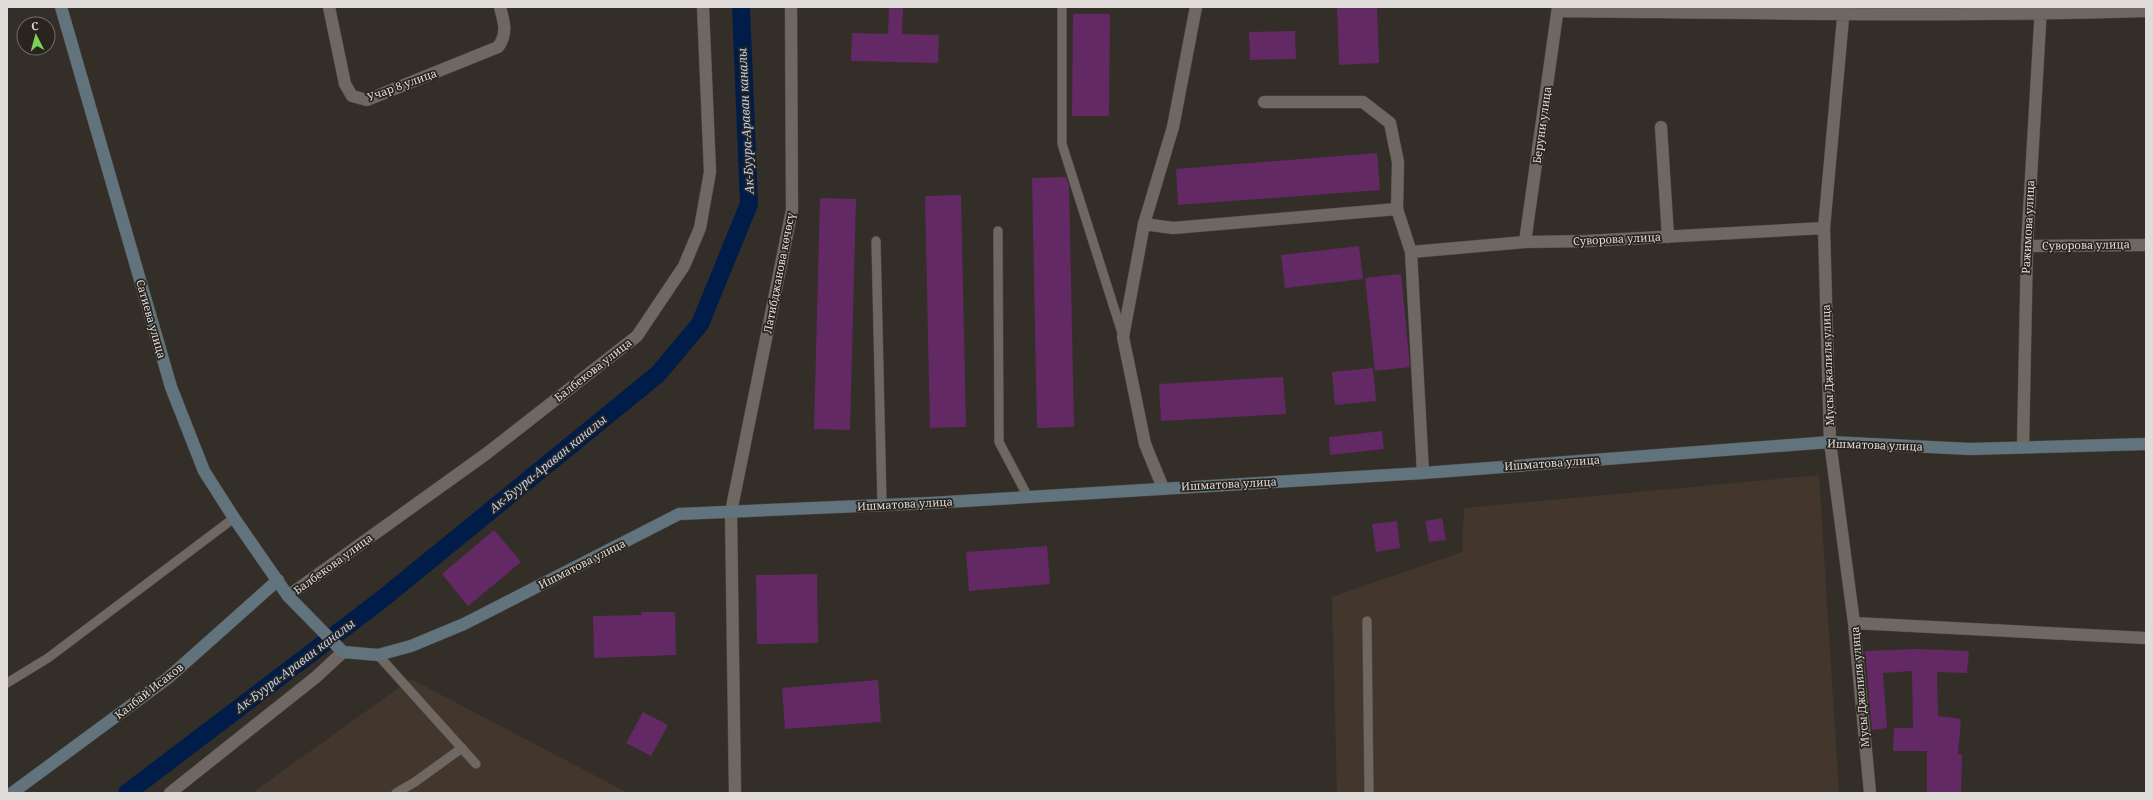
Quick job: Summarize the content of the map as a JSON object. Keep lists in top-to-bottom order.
{
  "streets": {
    "main road": ["Сатиева улица", "Ишматова улица", "Калбай Исаков"],
    "street": [
      "Учар 8 улица",
      "Беруни улица",
      "Ражимова улица",
      "Суворова улица",
      "Латибджанова көчөсү",
      "Мусы Джалиля улица",
      "Балбекова улица"
    ]
  },
  "crossings": [
    ["Беруни улица", "Суворова улица"],
    ["Ражимова улица", "Суворова улица"],
    ["Ражимова улица", "Ишматова улица"],
    ["Суворова улица", "Мусы Джалиля улица"],
    ["Латибджанова көчөсү", "Ишматова улица"],
    ["Сатиева улица", "Балбекова улица"],
    ["Сатиева улица", "Ишматова улица"],
    ["Сатиева улица", "Калбай Исаков"],
    ["Мусы Джалиля улица", "Ишматова улица"]
  ],
  "water": ["Ак-Буура-Араван каналы"],
  "north": "top"
}
